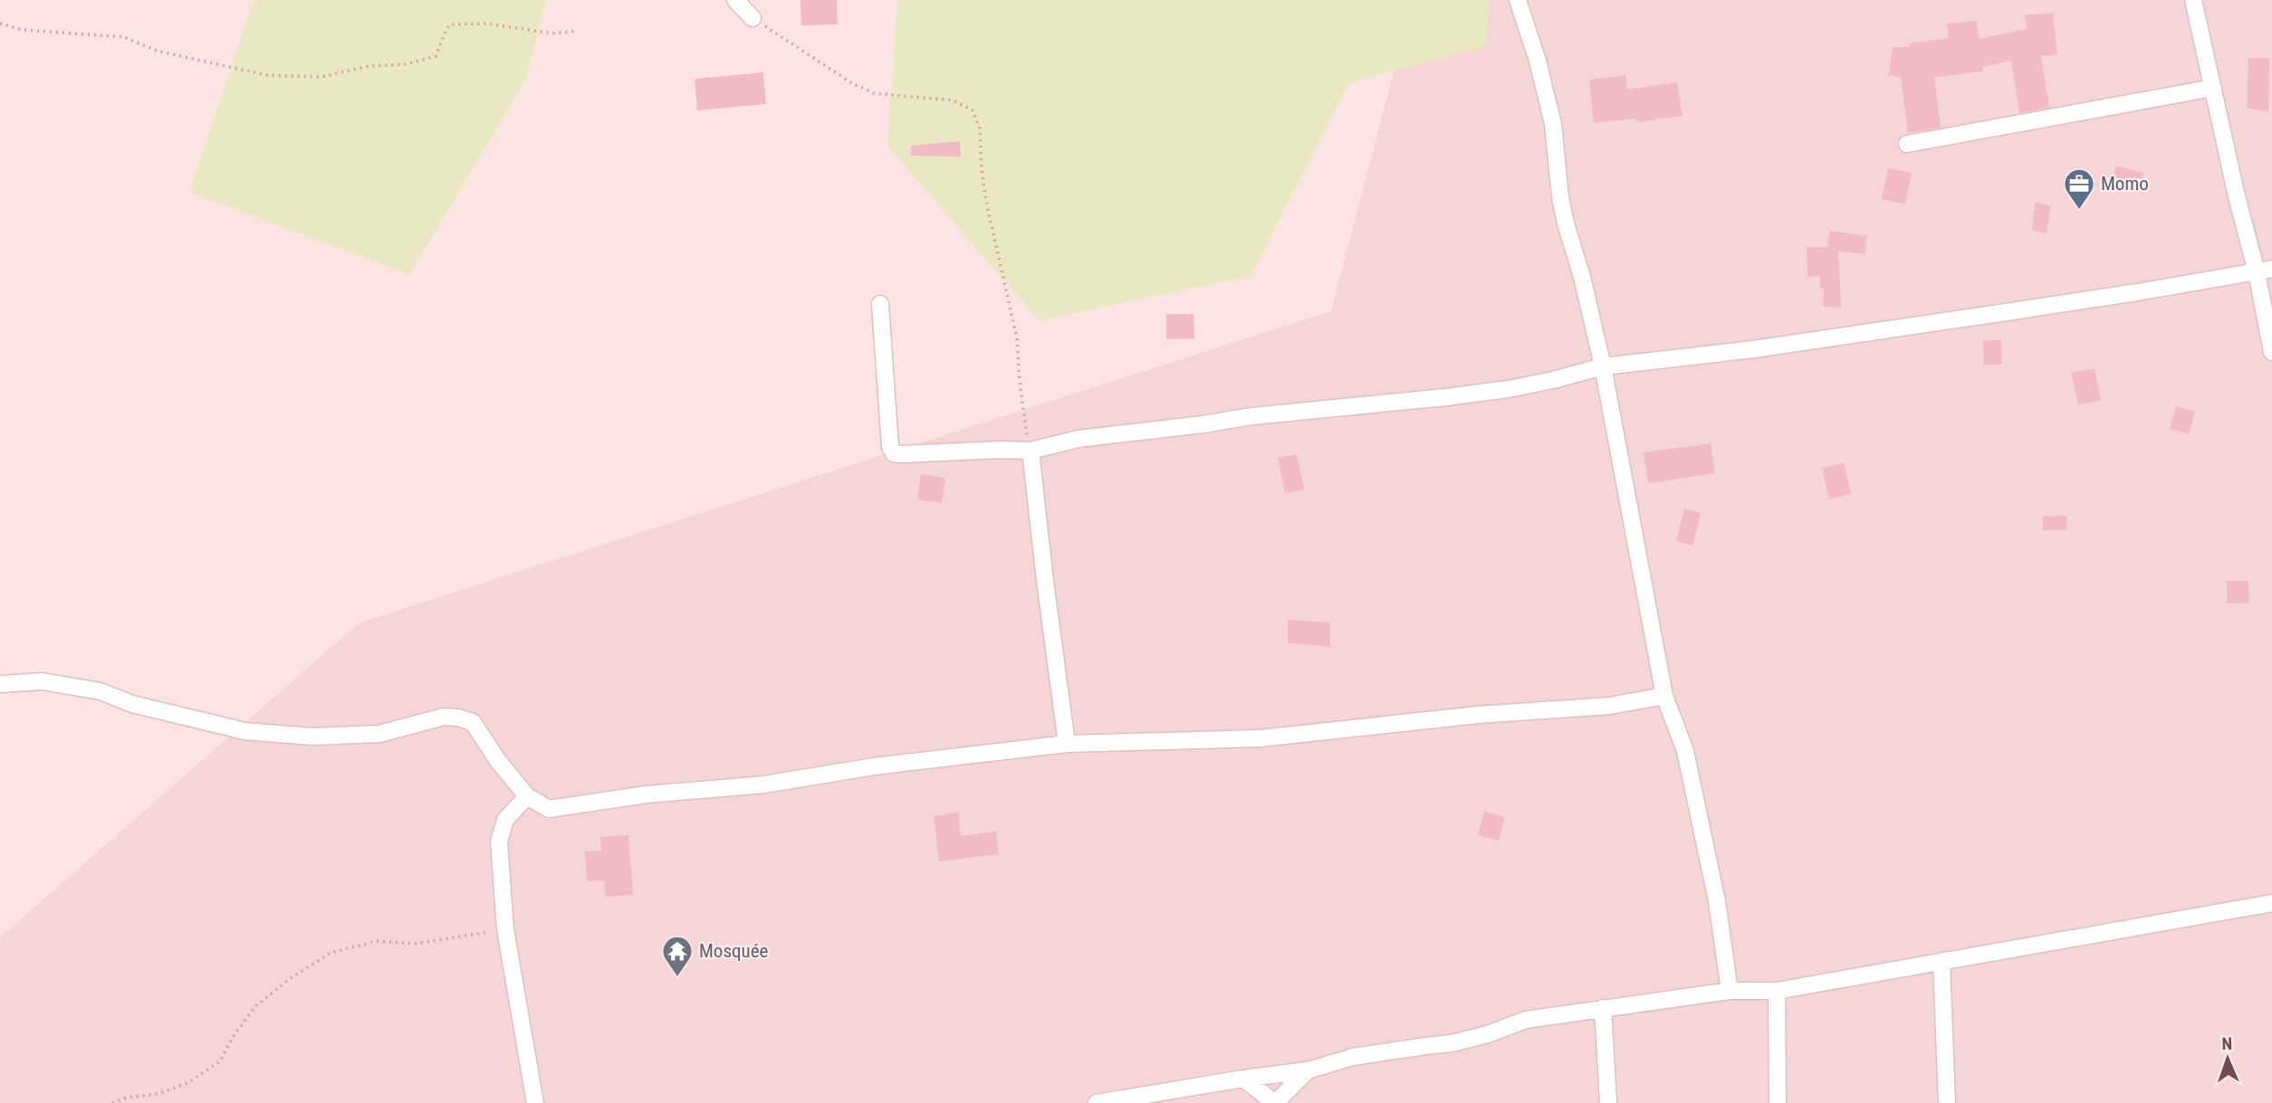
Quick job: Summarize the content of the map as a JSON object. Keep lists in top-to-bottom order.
{
  "places": {
    "office": ["Momo"],
    "temple": ["Mosquée"]
  },
  "north": "top"
}
